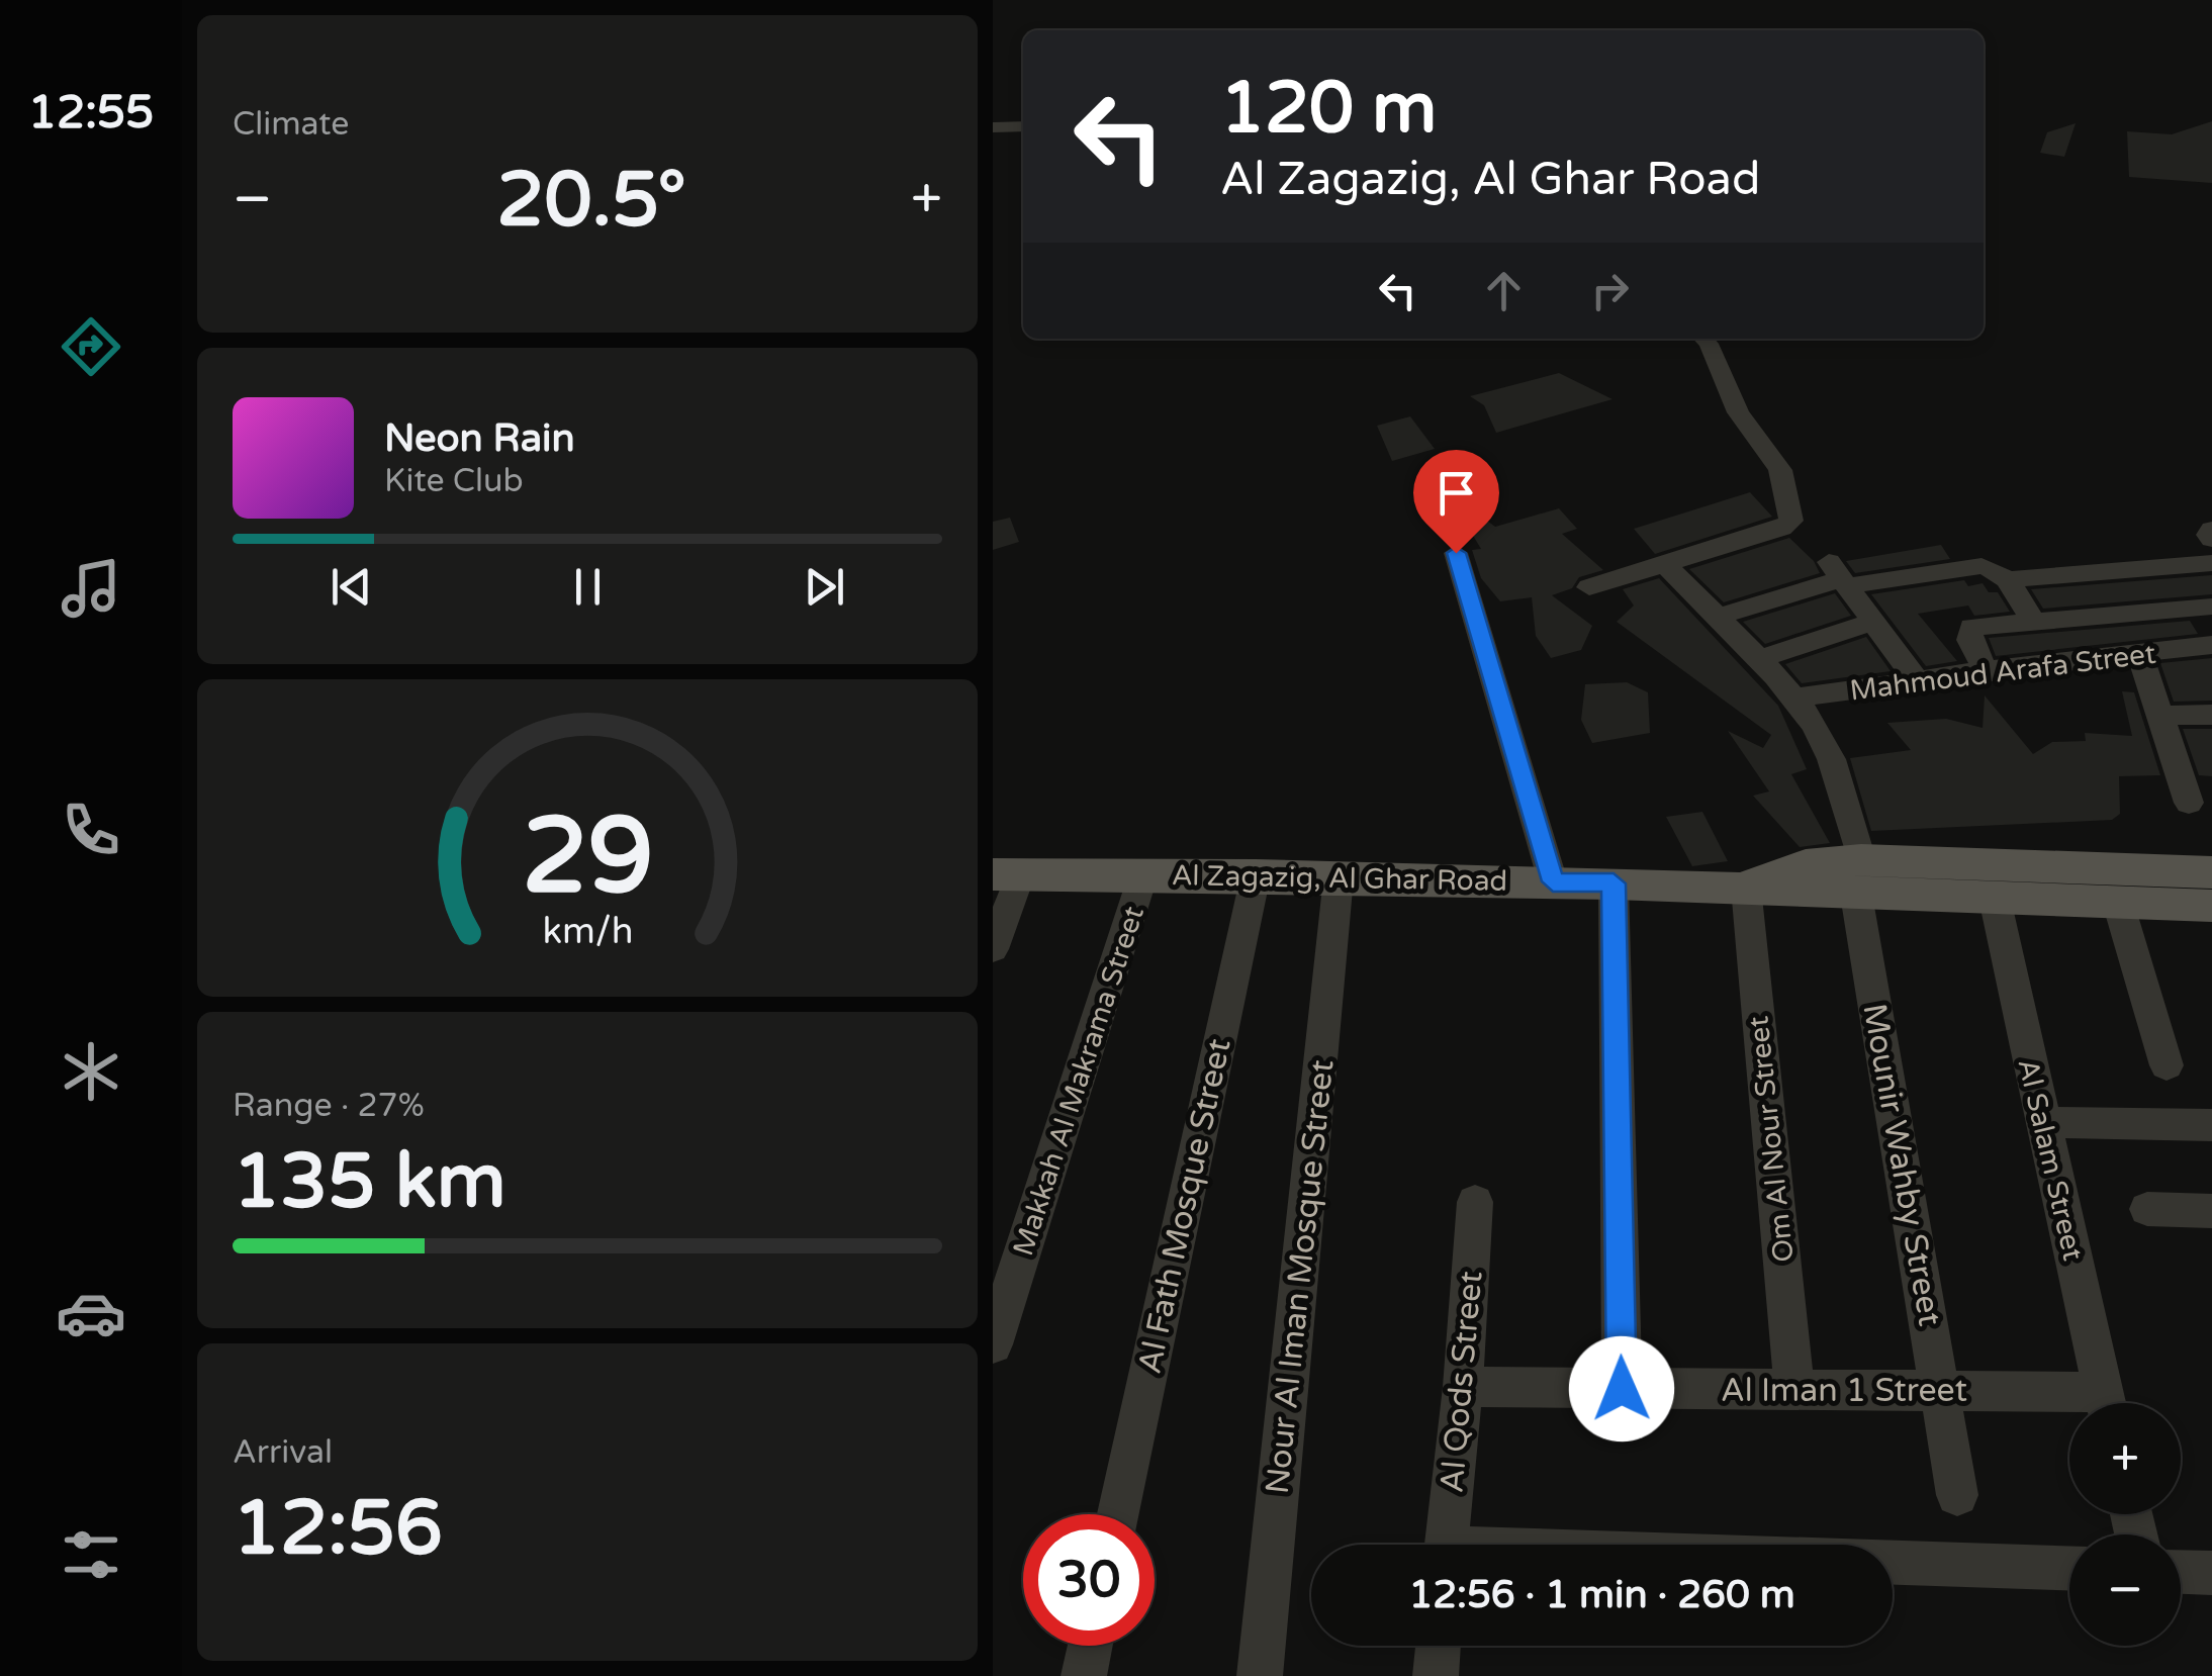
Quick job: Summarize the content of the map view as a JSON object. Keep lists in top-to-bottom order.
{
  "streets": {
    "main road": ["Al Zagazig, Al Ghar Road"],
    "street": [
      "Mahmoud Arafa Street",
      "Makkah Al Makrama Street",
      "Om Al Nour Street",
      "Al Salam Street",
      "Mounir Wahby Street",
      "Al Fath Mosque Street",
      "Nour Al Iman Mosque Street",
      "Al Qods Street",
      "Al Iman 1 Street"
    ]
  },
  "crossings": [
    ["Mahmoud Arafa Street", "Mounir Wahby Street"],
    ["Al Zagazig, Al Ghar Road", "Makkah Al Makrama Street"],
    ["Al Zagazig, Al Ghar Road", "Om Al Nour Street"],
    ["Al Zagazig, Al Ghar Road", "Al Salam Street"],
    ["Al Zagazig, Al Ghar Road", "Mounir Wahby Street"],
    ["Al Zagazig, Al Ghar Road", "Al Fath Mosque Street"],
    ["Al Zagazig, Al Ghar Road", "Nour Al Iman Mosque Street"],
    ["Om Al Nour Street", "Al Iman 1 Street"],
    ["Mounir Wahby Street", "Al Iman 1 Street"],
    ["Al Qods Street", "Al Iman 1 Street"]
  ],
  "page": {
    "tabs": "12:55",
    "tile": [
      "Climate",
      ["Range · 27%", "135 km"],
      ["Arrival", "12:56"]
    ],
    "turn": ["120 m", "Al Zagazig, Al Ghar Road"],
    "heat": ["−", "20.5°", "+"],
    "song": ["Neon Rain", "Kite Club"],
    "map_buttons": ["+", "−"],
    "limit": "30",
    "trip": "12:56 · 1 min · 260 m",
    "gauge": ["29", "km/h"]
  }
}
